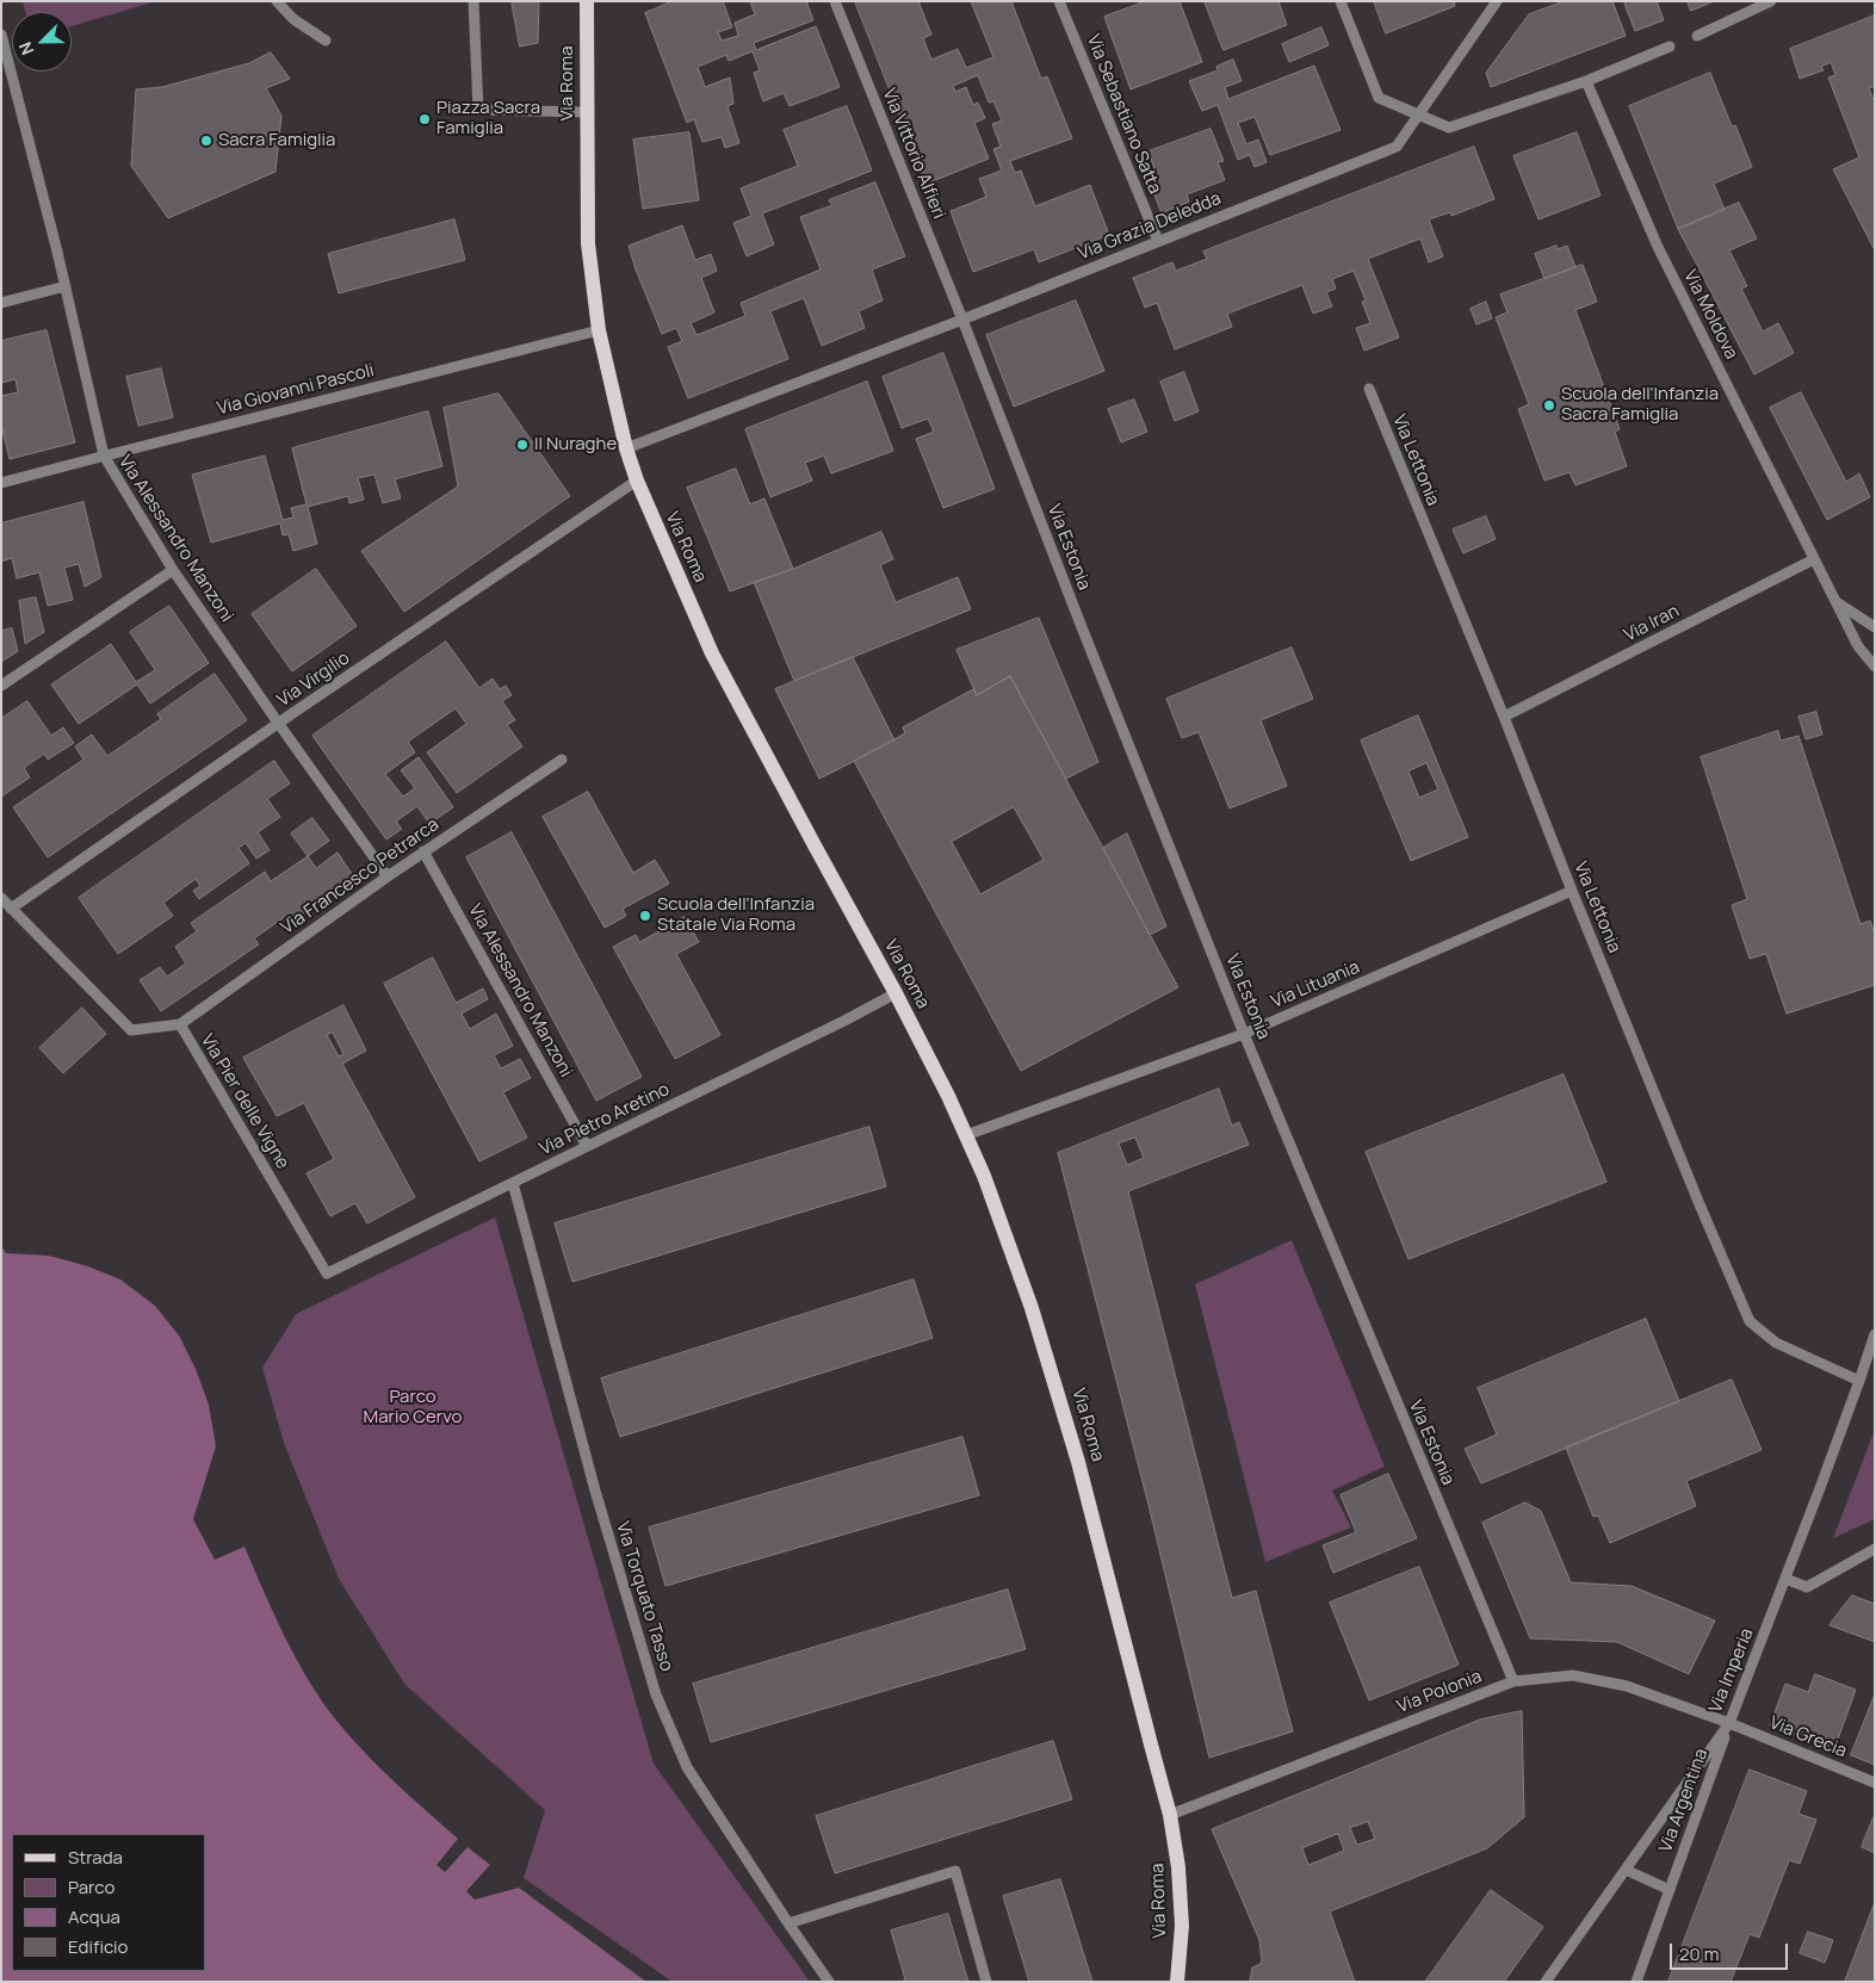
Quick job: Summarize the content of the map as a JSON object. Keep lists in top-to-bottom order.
{
  "streets": {
    "main road": ["Via Roma"],
    "street": [
      "Via Sebastiano Satta",
      "Via Vittorio Alfieri",
      "Via Grazia Deledda",
      "Via Moldova",
      "Via Giovanni Pascoli",
      "Via Lettonia",
      "Via Alessandro Manzoni",
      "Via Estonia",
      "Via Iran",
      "Via Virgilio",
      "Via Francesco Petrarca",
      "Via Lituania",
      "Via Pier delle Vigne",
      "Via Pietro Aretino",
      "Via Torquato Tasso",
      "Via Imperia",
      "Via Polonia",
      "Via Grecia",
      "Via Argentina"
    ]
  },
  "crossings": [
    ["Via Roma", "Via Grazia Deledda"],
    ["Via Roma", "Via Giovanni Pascoli"],
    ["Via Roma", "Via Virgilio"],
    ["Via Roma", "Via Lituania"],
    ["Via Roma", "Via Pietro Aretino"],
    ["Via Roma", "Via Polonia"],
    ["Via Sebastiano Satta", "Via Grazia Deledda"],
    ["Via Vittorio Alfieri", "Via Grazia Deledda"],
    ["Via Vittorio Alfieri", "Via Estonia"],
    ["Via Grazia Deledda", "Via Estonia"],
    ["Via Moldova", "Via Iran"],
    ["Via Giovanni Pascoli", "Via Alessandro Manzoni"],
    ["Via Lettonia", "Via Iran"],
    ["Via Lettonia", "Via Lituania"],
    ["Via Lettonia", "Via Imperia"],
    ["Via Alessandro Manzoni", "Via Virgilio"],
    ["Via Alessandro Manzoni", "Via Francesco Petrarca"],
    ["Via Alessandro Manzoni", "Via Pietro Aretino"],
    ["Via Estonia", "Via Lituania"],
    ["Via Estonia", "Via Polonia"],
    ["Via Virgilio", "Via Pier delle Vigne"],
    ["Via Francesco Petrarca", "Via Pier delle Vigne"],
    ["Via Pier delle Vigne", "Via Pietro Aretino"],
    ["Via Pietro Aretino", "Via Torquato Tasso"],
    ["Via Imperia", "Via Polonia"],
    ["Via Imperia", "Via Grecia"],
    ["Via Imperia", "Via Argentina"],
    ["Via Polonia", "Via Grecia"],
    ["Via Polonia", "Via Argentina"],
    ["Via Grecia", "Via Argentina"]
  ],
  "parks": ["Parco Mario Cervo"],
  "places": [
    "Piazza Sacra Famiglia",
    "Sacra Famiglia",
    "Scuola dell'Infanzia Sacra Famiglia",
    "Il Nuraghe",
    "Scuola dell'Infanzia Statale Via Roma"
  ],
  "legend": [
    "Strada",
    "Parco",
    "Acqua",
    "Edificio"
  ],
  "scale_bar": "20 m",
  "north": "bottom left"
}
